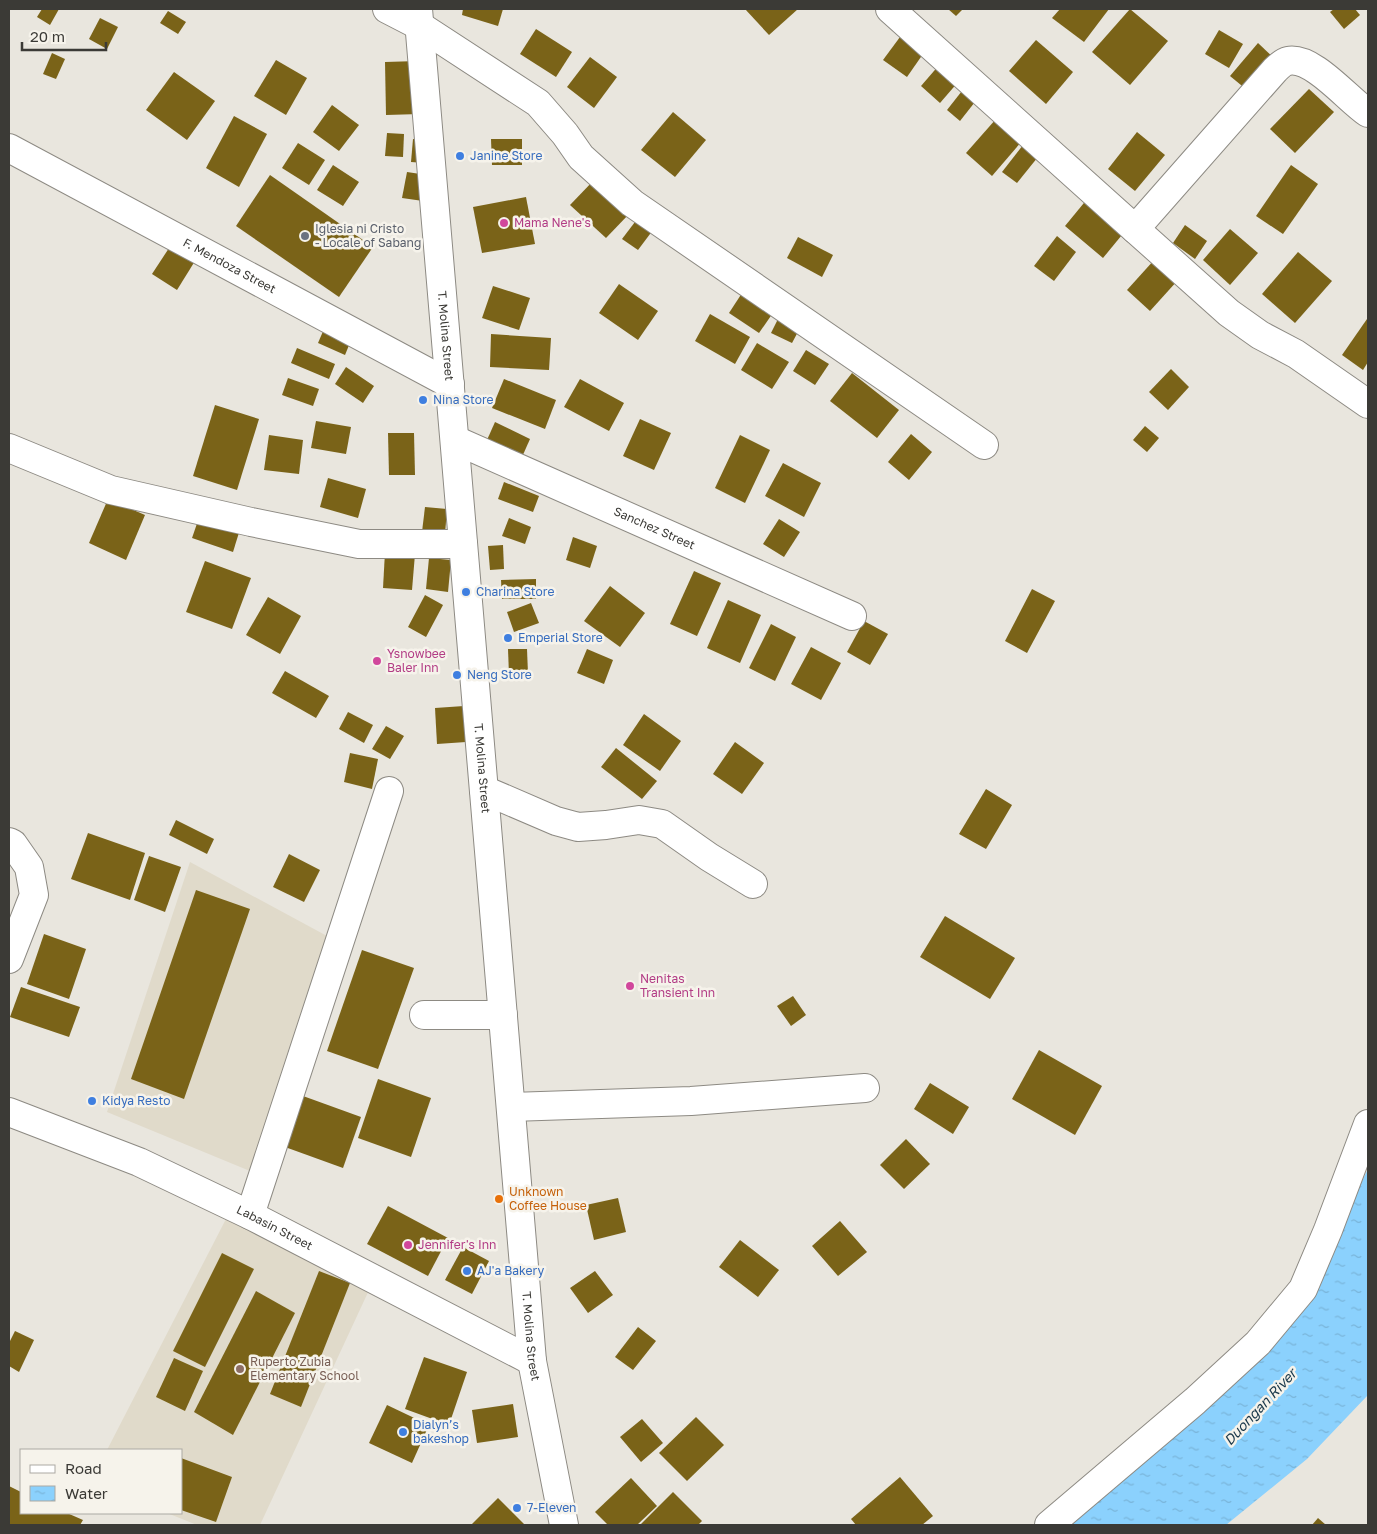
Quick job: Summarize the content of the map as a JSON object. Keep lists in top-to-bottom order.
{
  "streets": {
    "street": [
      "F. Mendoza Street",
      "T. Molina Street",
      "Sanchez Street",
      "Labasin Street"
    ]
  },
  "crossings": [
    ["F. Mendoza Street", "T. Molina Street"],
    ["T. Molina Street", "Sanchez Street"],
    ["T. Molina Street", "Labasin Street"]
  ],
  "water": ["Duongan River"],
  "places": [
    "Janine Store",
    "Mama Nene's",
    "Iglesia ni Cristo - Locale of Sabang",
    "Nina Store",
    "Charina Store",
    "Emperial Store",
    "Ysnowbee Baler Inn",
    "Neng Store",
    "Nenitas Transient Inn",
    "Kidya Resto",
    "Unknown Coffee House",
    "Jennifer's Inn",
    "AJ'a Bakery",
    "Ruperto Zubia Elementary School",
    "Dialyn’s bakeshop",
    "7-Eleven"
  ],
  "legend": ["Road", "Water"],
  "scale_bar": "20 m"
}
